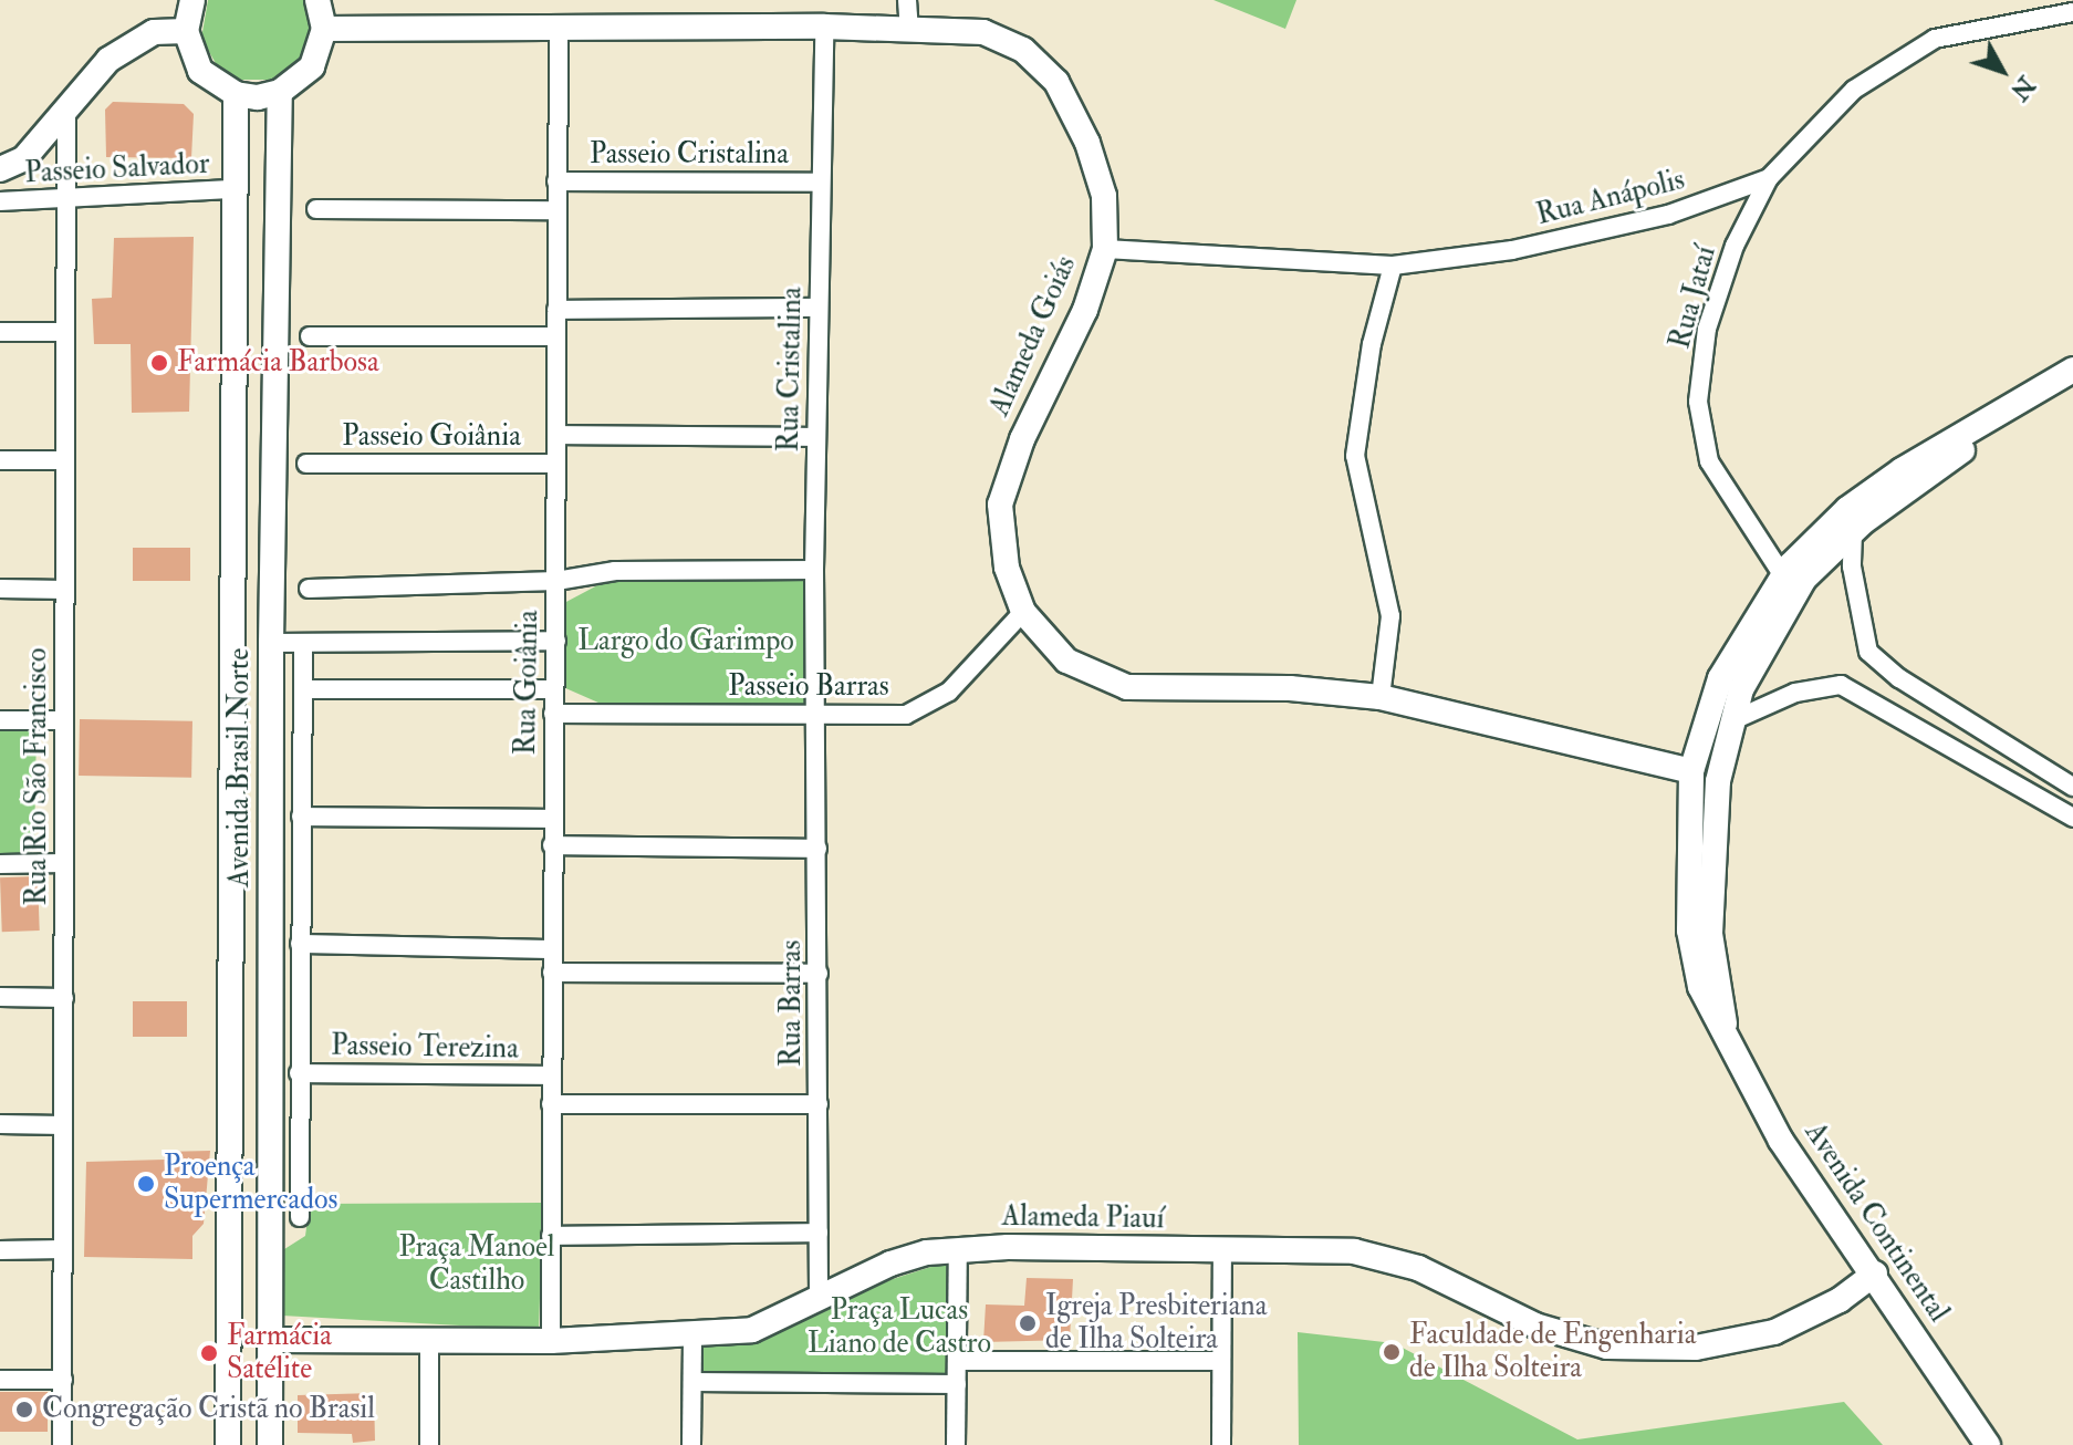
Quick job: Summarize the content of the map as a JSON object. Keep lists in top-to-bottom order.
{
  "streets": {
    "street": [
      "Passeio Cristalina",
      "Passeio Salvador",
      "Rua Anápolis",
      "Rua Jataí",
      "Alameda Goiás",
      "Rua Cristalina",
      "Passeio Goiânia",
      "Rua Goiânia",
      "Passeio Barras",
      "Avenida Brasil Norte",
      "Rua Rio São Francisco",
      "Rua Barras",
      "Passeio Terezina",
      "Alameda Piauí",
      "Avenida Continental"
    ]
  },
  "crossings": [
    ["Passeio Cristalina", "Rua Cristalina"],
    ["Passeio Cristalina", "Rua Goiânia"],
    ["Passeio Salvador", "Avenida Brasil Norte"],
    ["Passeio Salvador", "Rua Rio São Francisco"],
    ["Rua Anápolis", "Rua Jataí"],
    ["Rua Anápolis", "Alameda Goiás"],
    ["Rua Jataí", "Avenida Continental"],
    ["Alameda Goiás", "Rua Cristalina"],
    ["Alameda Goiás", "Rua Goiânia"],
    ["Alameda Goiás", "Passeio Barras"],
    ["Alameda Goiás", "Avenida Continental"],
    ["Rua Cristalina", "Passeio Barras"],
    ["Rua Cristalina", "Rua Barras"],
    ["Passeio Goiânia", "Rua Goiânia"],
    ["Rua Goiânia", "Passeio Barras"],
    ["Rua Goiânia", "Passeio Terezina"],
    ["Rua Goiânia", "Alameda Piauí"],
    ["Passeio Barras", "Rua Barras"],
    ["Avenida Brasil Norte", "Alameda Piauí"],
    ["Rua Barras", "Alameda Piauí"],
    ["Alameda Piauí", "Avenida Continental"]
  ],
  "parks": ["Largo do Garimpo", "Praça Manoel Castilho", "Praça Lucas Liano de Castro"],
  "places": [
    "Farmácia Barbosa",
    "Proença Supermercados",
    "Igreja Presbiteriana de Ilha Solteira",
    "Faculdade de Engenharia de Ilha Solteira",
    "Farmácia Satélite",
    "Congregação Cristã no Brasil"
  ],
  "north": "bottom right"
}
